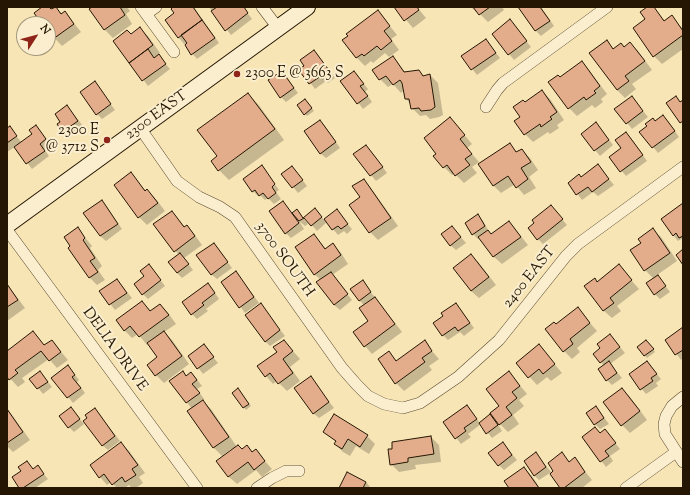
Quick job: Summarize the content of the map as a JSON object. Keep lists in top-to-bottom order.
{
  "streets": {
    "main road": ["2300 EAST"],
    "street": ["3700 SOUTH", "2400 EAST", "DELIA DRIVE"]
  },
  "crossings": [
    ["2300 EAST", "3700 SOUTH"],
    ["3700 SOUTH", "2400 EAST"]
  ],
  "places": ["2300 E @ 3663 S", "2300 E @ 3712 S"],
  "north": "top right"
}
